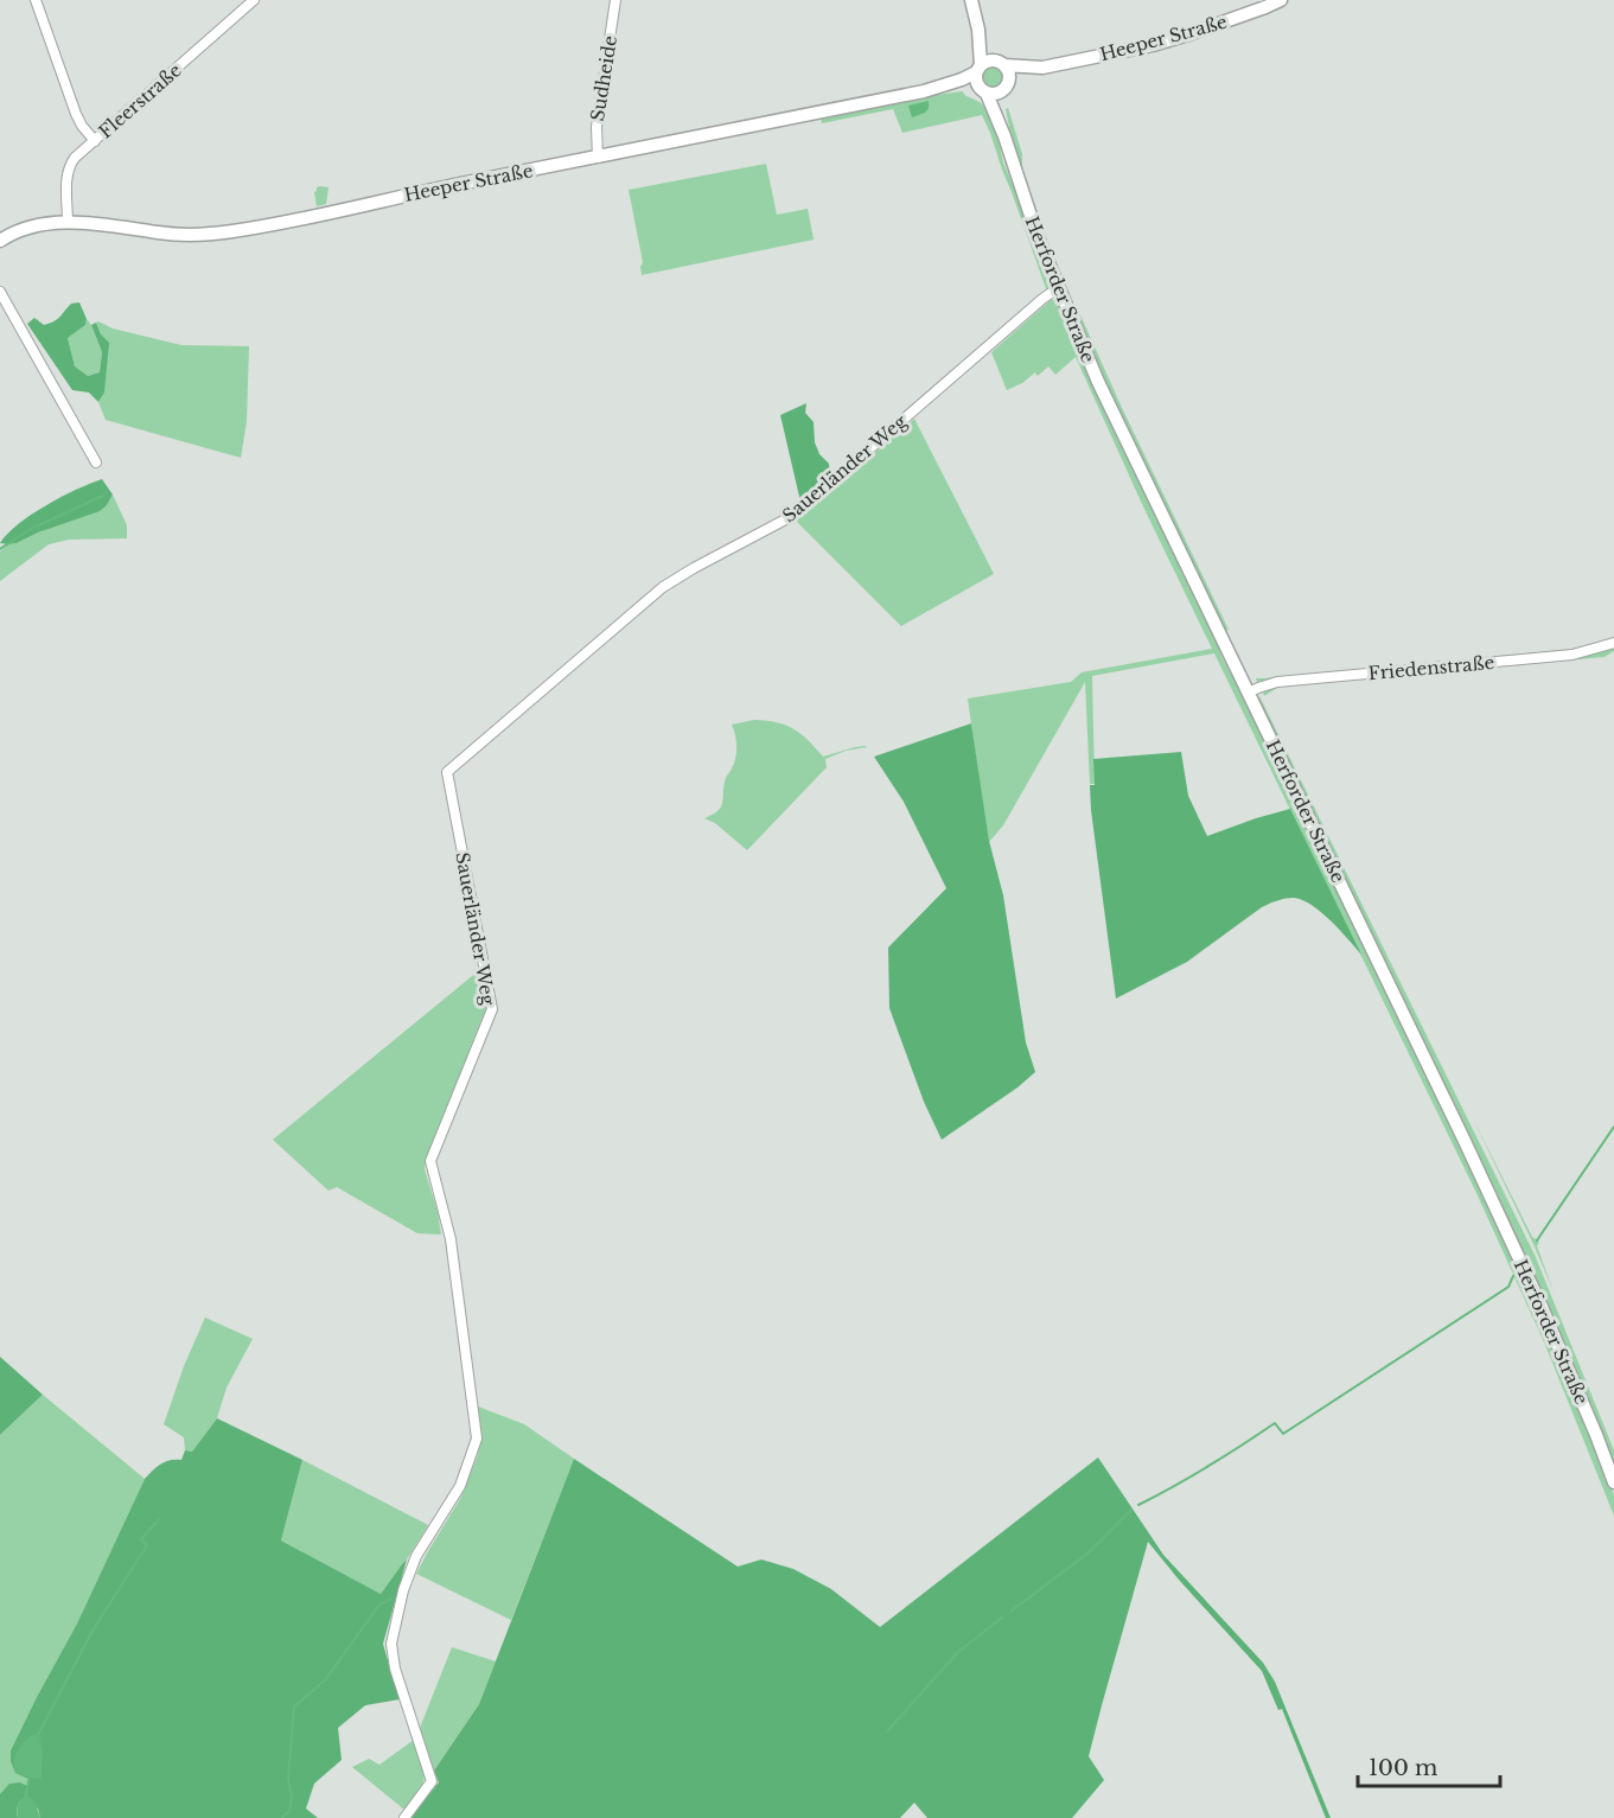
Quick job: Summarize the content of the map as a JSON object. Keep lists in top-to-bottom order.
{
  "streets": {
    "street": [
      "Heeper Straße",
      "Sudheide",
      "Fleerstraße",
      "Herforder Straße",
      "Sauerländer Weg",
      "Friedenstraße"
    ]
  },
  "crossings": [
    ["Heeper Straße", "Sudheide"],
    ["Heeper Straße", "Fleerstraße"],
    ["Heeper Straße", "Herforder Straße"],
    ["Herforder Straße", "Sauerländer Weg"],
    ["Herforder Straße", "Friedenstraße"]
  ],
  "scale_bar": "100 m"
}
